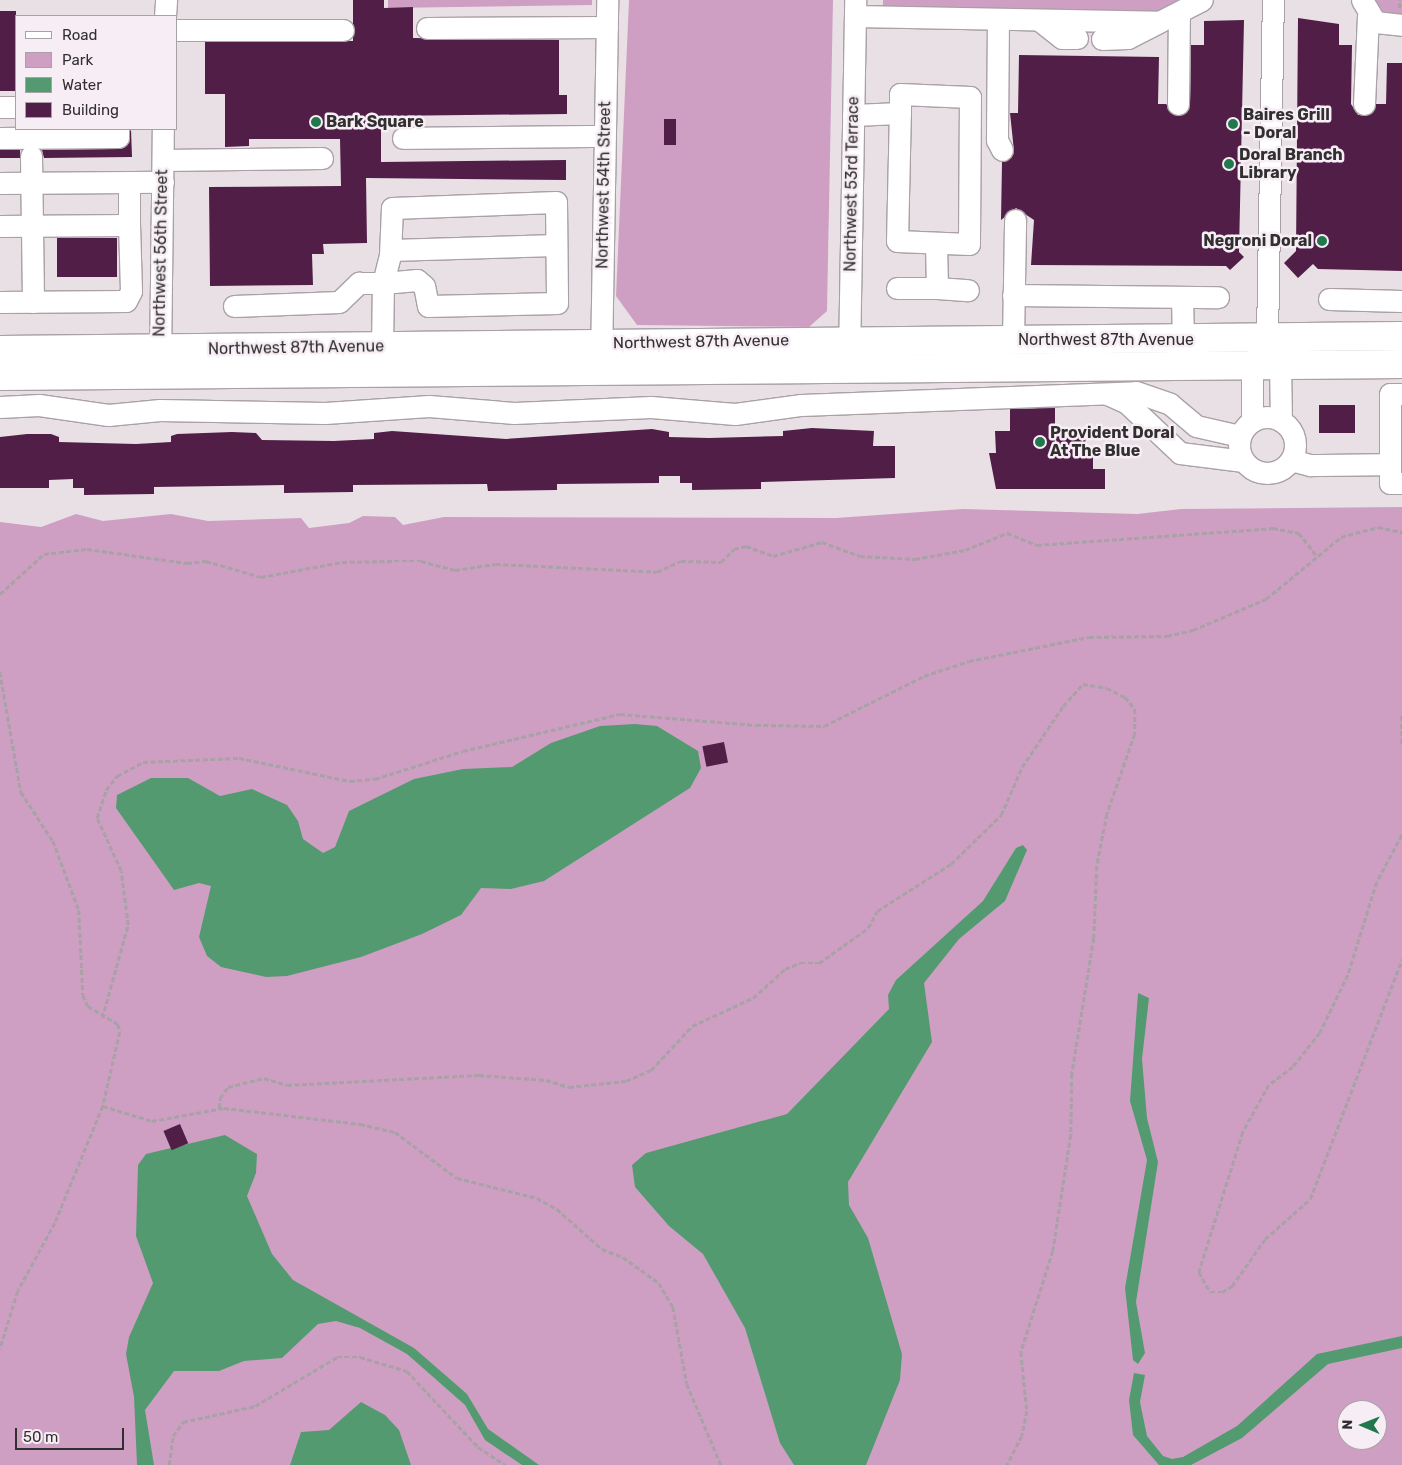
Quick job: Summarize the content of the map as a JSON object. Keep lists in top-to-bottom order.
{
  "streets": {
    "main road": ["Northwest 87th Avenue"],
    "street": ["Northwest 53rd Terrace", "Northwest 54th Street", "Northwest 56th Street"]
  },
  "crossings": [
    ["Northwest 53rd Terrace", "Northwest 87th Avenue"],
    ["Northwest 54th Street", "Northwest 87th Avenue"],
    ["Northwest 56th Street", "Northwest 87th Avenue"]
  ],
  "places": [
    "Bark Square",
    "Baires Grill - Doral",
    "Doral Branch Library",
    "Negroni Doral",
    "Provident Doral At The Blue"
  ],
  "legend": [
    "Road",
    "Park",
    "Water",
    "Building"
  ],
  "scale_bar": "50 m",
  "north": "left"
}
